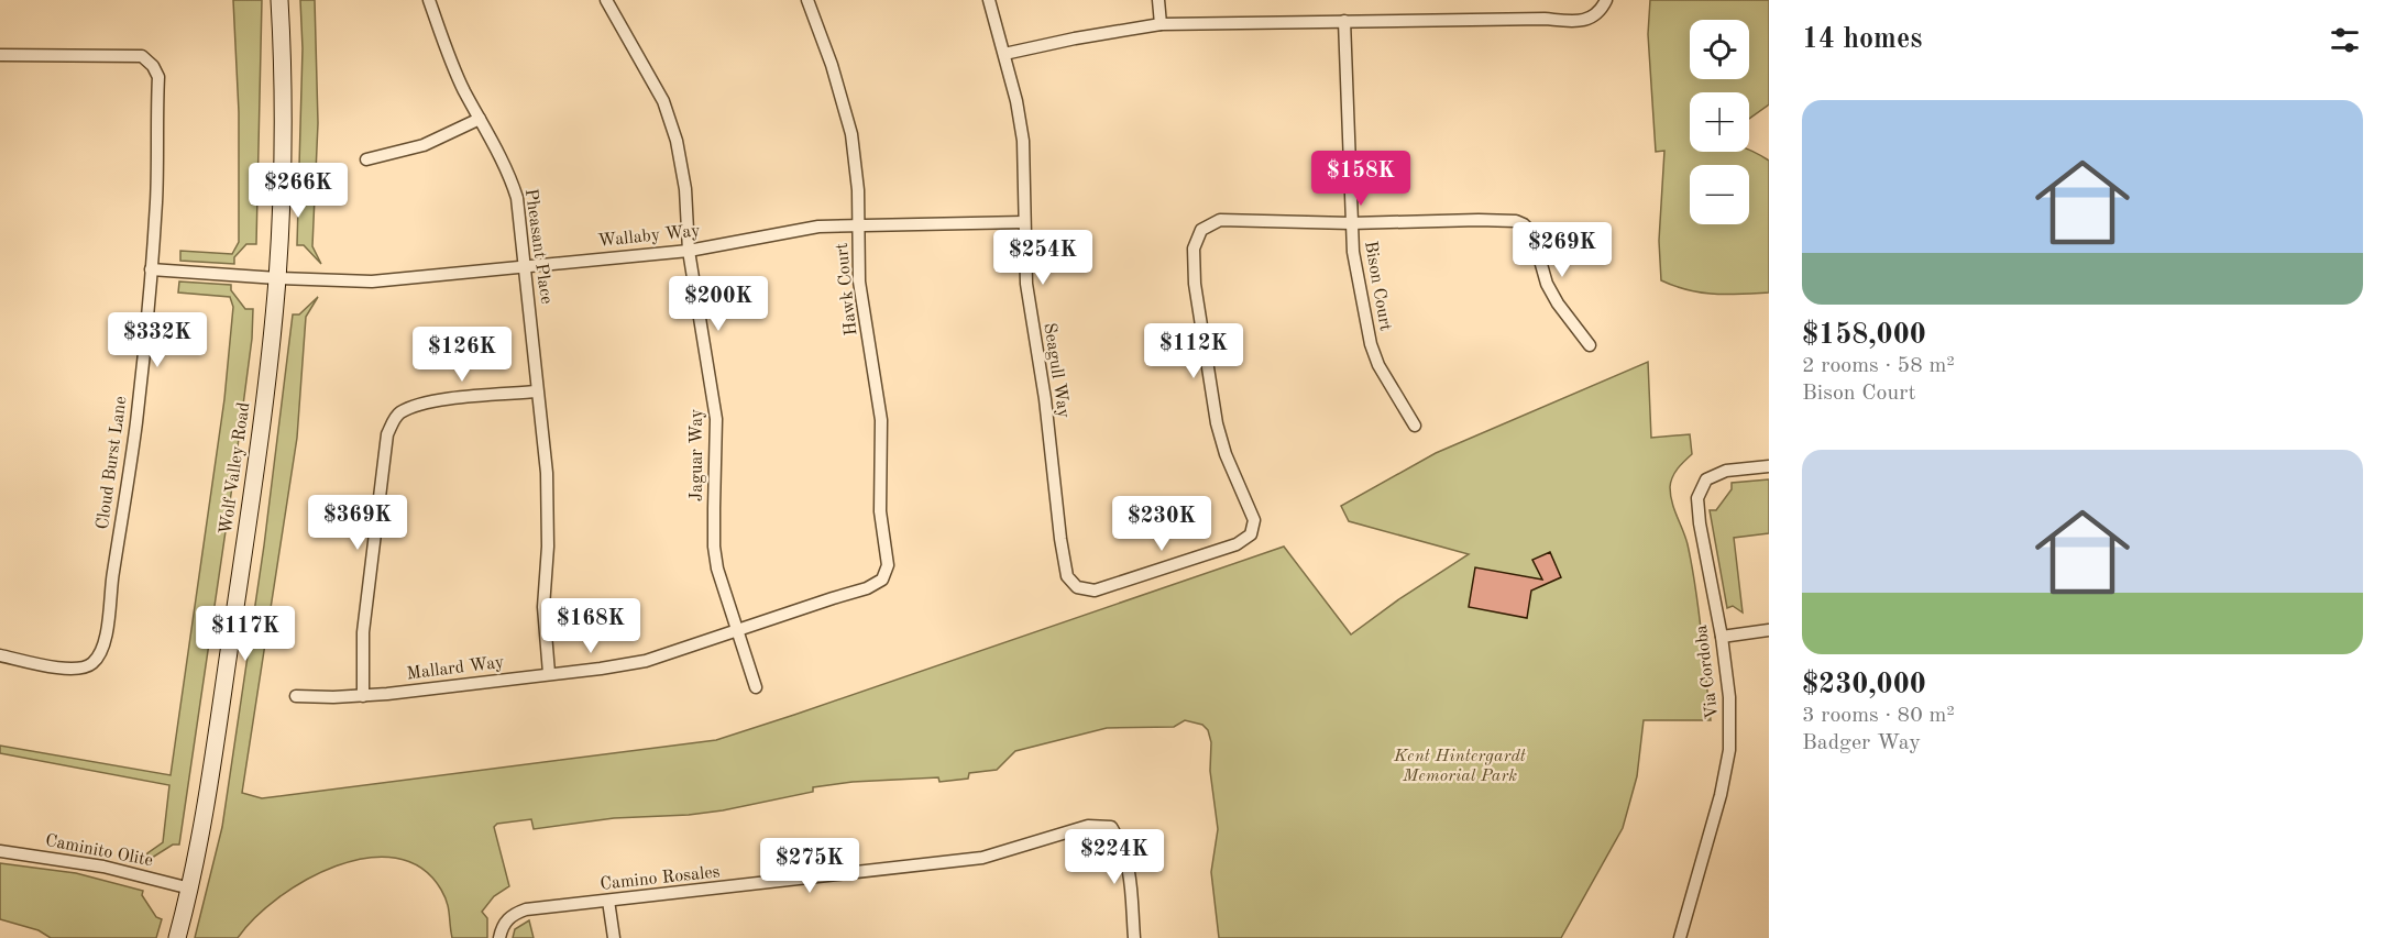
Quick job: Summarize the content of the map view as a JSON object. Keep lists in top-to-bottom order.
{
  "streets": {
    "main road": ["Wolf Valley Road"],
    "street": [
      "Wallaby Way",
      "Pheasant Place",
      "Bison Court",
      "Hawk Court",
      "Seagull Way",
      "Jaguar Way",
      "Cloud Burst Lane",
      "Mallard Way",
      "Via Cordoba",
      "Caminito Olite",
      "Camino Rosales"
    ]
  },
  "crossings": [
    ["Wallaby Way", "Pheasant Place"],
    ["Wallaby Way", "Hawk Court"],
    ["Wallaby Way", "Seagull Way"],
    ["Wallaby Way", "Jaguar Way"],
    ["Wallaby Way", "Cloud Burst Lane"],
    ["Wallaby Way", "Wolf Valley Road"],
    ["Pheasant Place", "Mallard Way"],
    ["Bison Court", "Seagull Way"],
    ["Hawk Court", "Mallard Way"],
    ["Jaguar Way", "Mallard Way"],
    ["Wolf Valley Road", "Caminito Olite"]
  ],
  "parks": ["Kent Hintergardt Memorial Park"],
  "page": {
    "heading": "14 homes",
    "map_buttons": ["+", "−"],
    "list": [
      {
        "name": "$158,000",
        "note": "2 rooms · 58 m² · Bison Court"
      },
      {
        "name": "$230,000",
        "note": "3 rooms · 80 m² · Badger Way"
      }
    ],
    "price": [
      "$158K",
      "$266K",
      "$269K",
      "$254K",
      "$200K",
      "$332K",
      "$112K",
      "$126K",
      "$369K",
      "$230K",
      "$168K",
      "$117K",
      "$224K",
      "$275K"
    ]
  }
}
